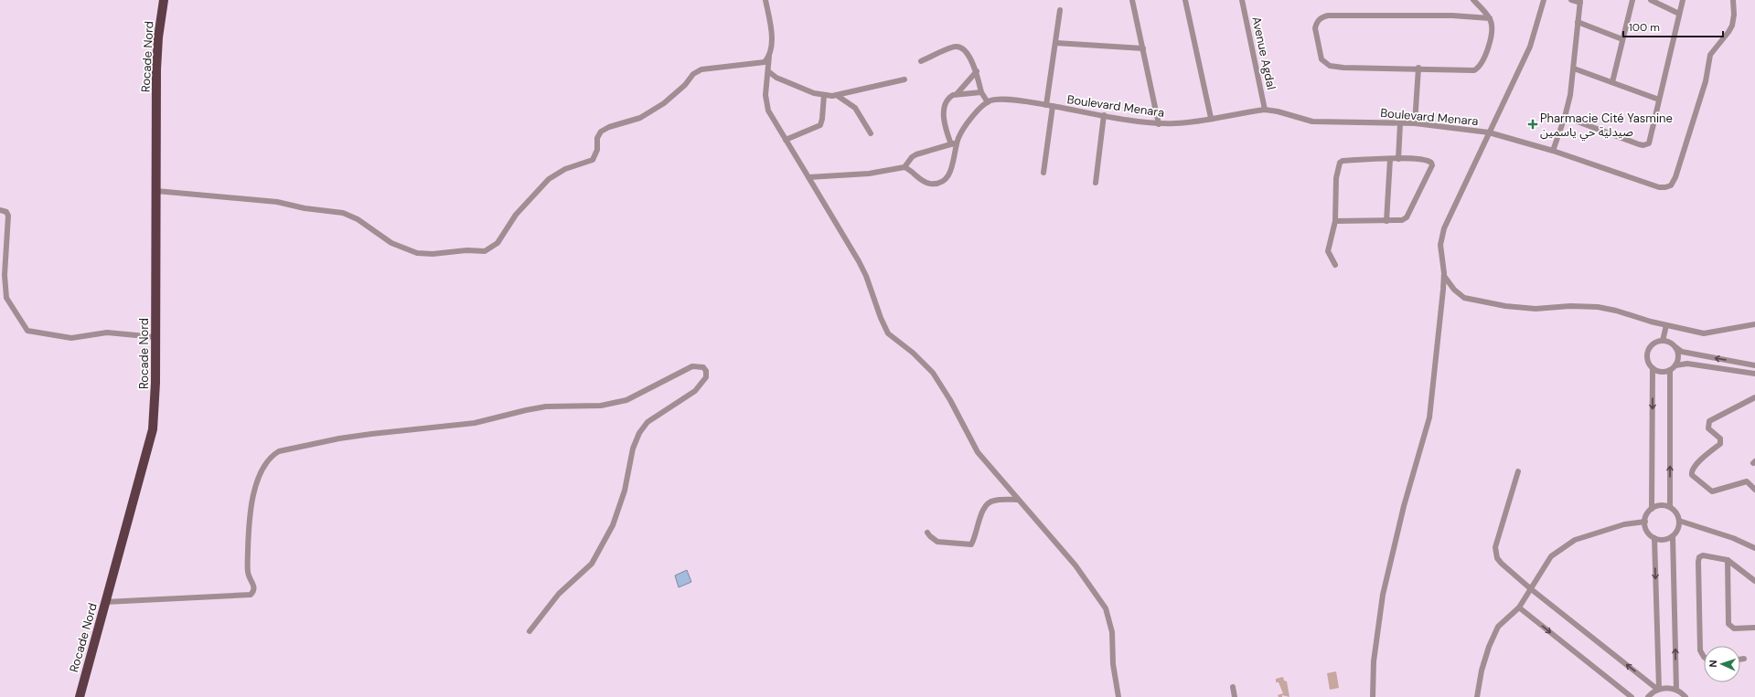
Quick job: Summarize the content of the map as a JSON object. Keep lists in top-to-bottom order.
{
  "streets": {
    "highway": ["Rocade Nord"],
    "street": ["Avenue Agdal", "Boulevard Menara"]
  },
  "crossings": [
    ["Avenue Agdal", "Boulevard Menara"]
  ],
  "places": {
    "health": ["Pharmacie Cité Yasmine صيدلية حي ياسمين"]
  },
  "scale_bar": "100 m",
  "north": "left"
}
